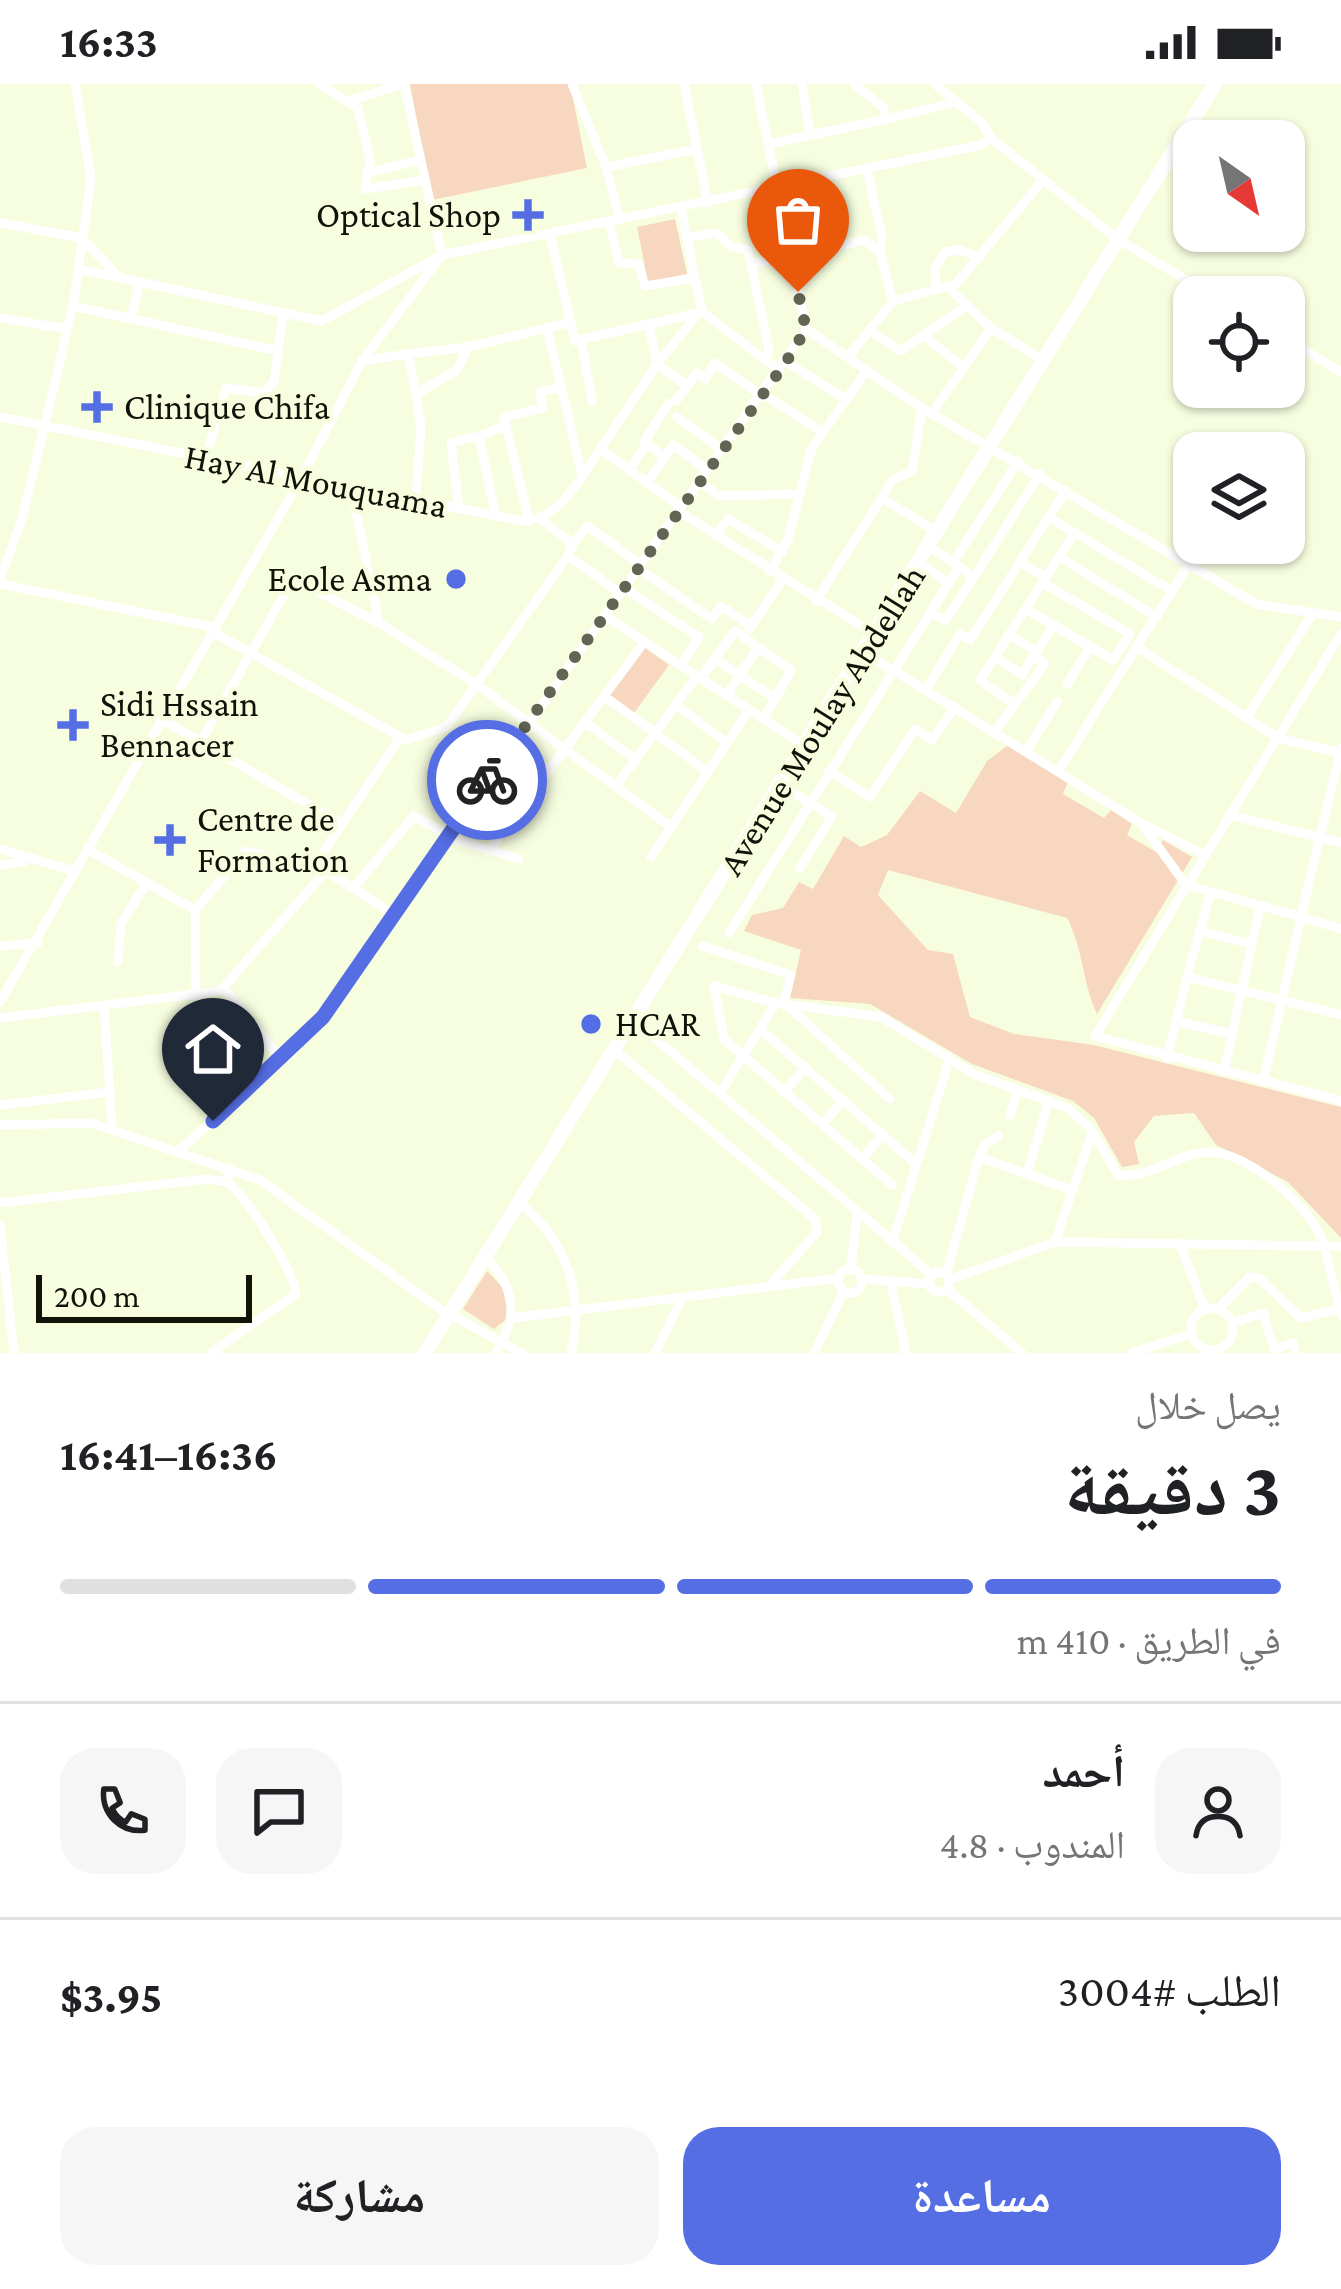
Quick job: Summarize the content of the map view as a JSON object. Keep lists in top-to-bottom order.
{
  "streets": {
    "main road": ["Avenue Moulay Abdellah"],
    "street": ["Hay Al Mouquama"]
  },
  "places": {
    "health": [
      "Optical Shop",
      "Clinique Chifa",
      "Sidi Hssain Bennacer",
      "Centre de Formation"
    ],
    "other": ["Ecole Asma", "HCAR"]
  },
  "scale_bar": "200 m",
  "north": "bottom right",
  "page": {
    "status": "16:33",
    "scale": "200 m",
    "heading": ["3 دقيقة", "يصل خلال", "16:36–16:41"],
    "panel": [
      "أحمد",
      "المندوب · 4.8",
      "الطلب #3004",
      "$3.95"
    ],
    "bar": "في الطريق · 410 m",
    "buttons": ["مساعدة", "مشاركة"]
  }
}
